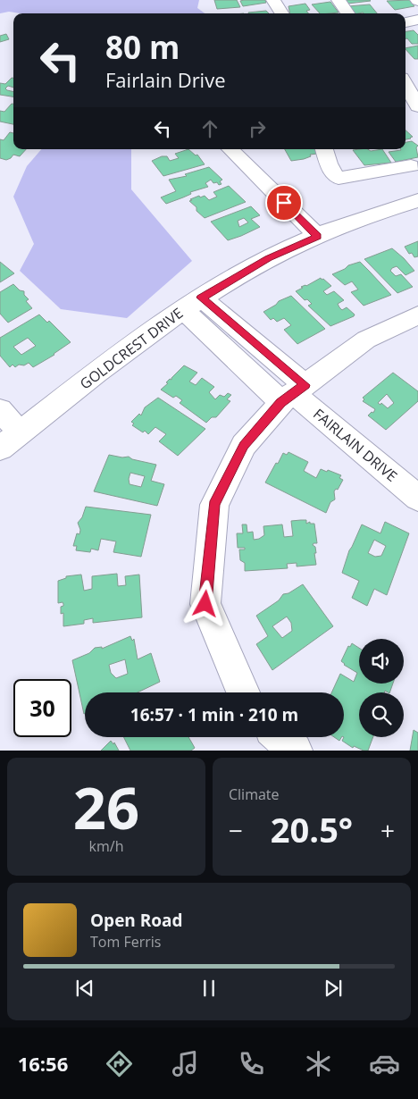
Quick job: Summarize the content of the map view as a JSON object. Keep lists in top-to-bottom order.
{
  "streets": {
    "street": ["GOLDCREST DRIVE", "FAIRLAIN DRIVE"]
  },
  "crossings": [
    ["GOLDCREST DRIVE", "FAIRLAIN DRIVE"]
  ],
  "page": {
    "turn": ["80 m", "Fairlain Drive"],
    "limit": "30",
    "trip": "16:57 · 1 min · 210 m",
    "tile": [
      ["26", "km/h"],
      "Climate"
    ],
    "heat": ["−", "20.5°", "+"],
    "song": ["Open Road", "Tom Ferris"],
    "tabs": "16:56"
  }
}
